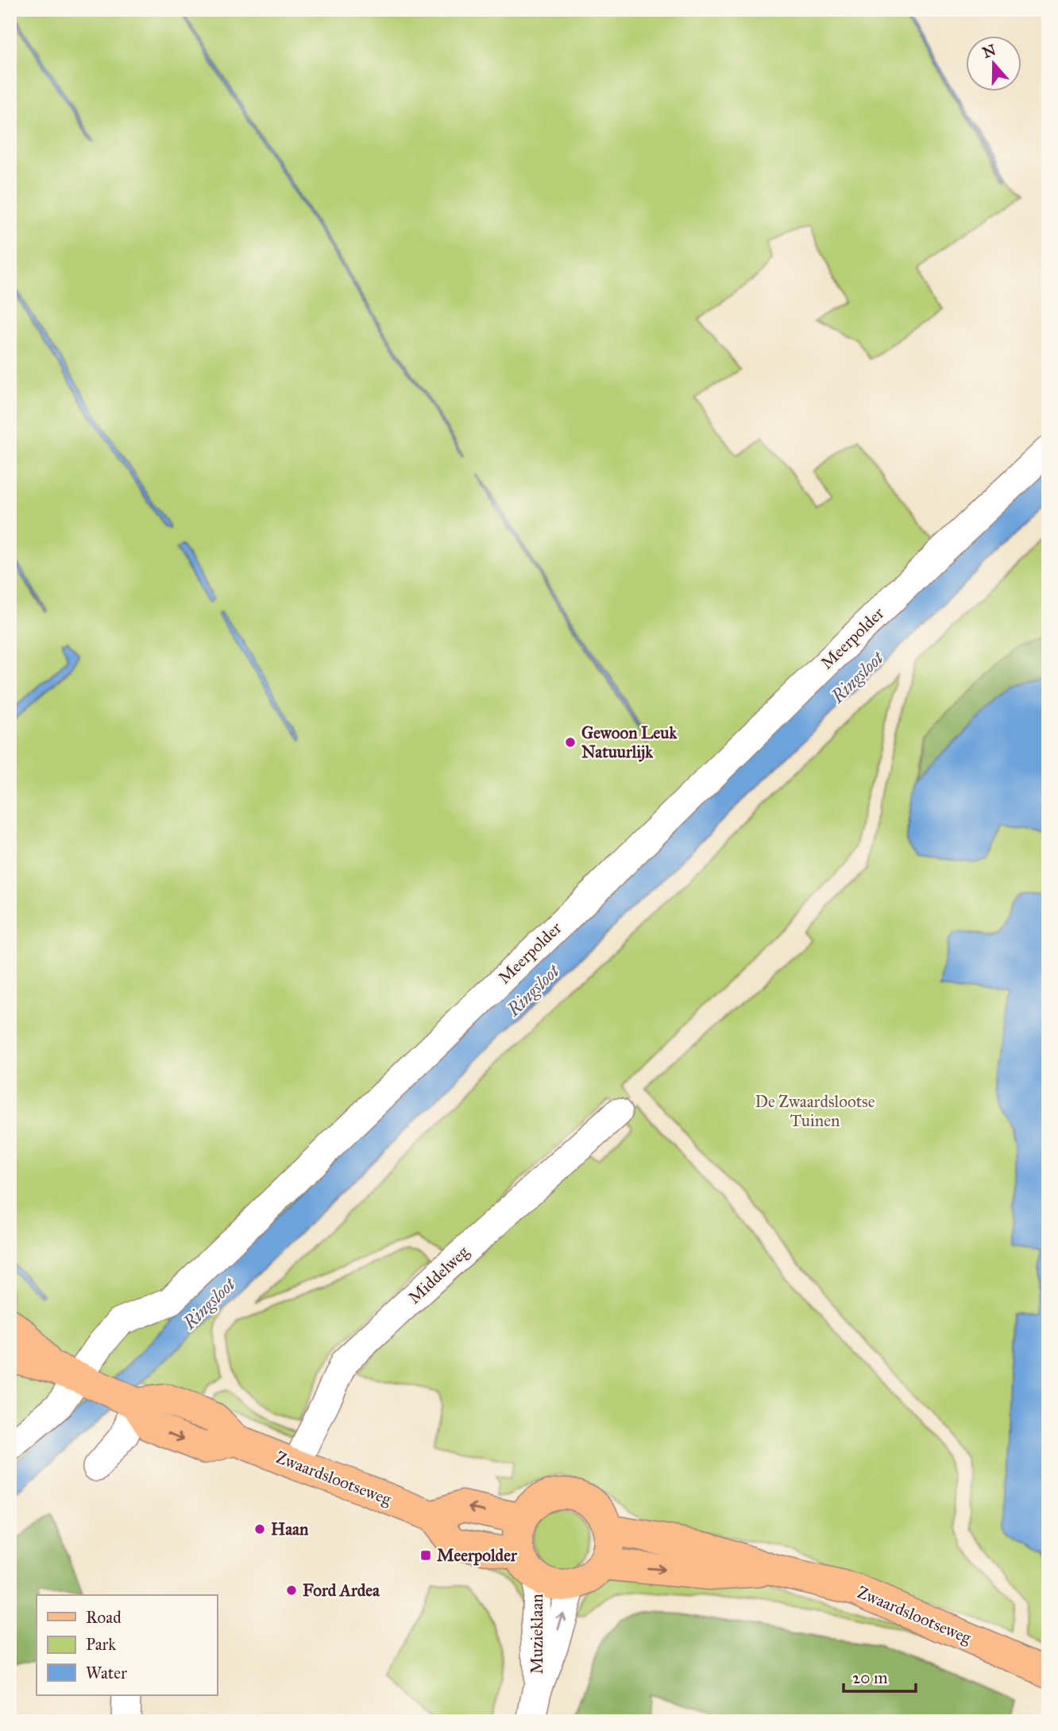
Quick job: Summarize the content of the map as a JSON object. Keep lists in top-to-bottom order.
{
  "streets": {
    "main road": ["Zwaardslootseweg"],
    "street": ["Meerpolder", "Middelweg", "Muzieklaan"]
  },
  "crossings": [
    ["Middelweg", "Zwaardslootseweg"],
    ["Zwaardslootseweg", "Muzieklaan"]
  ],
  "water": ["Ringsloot"],
  "parks": ["De Zwaardslootse Tuinen"],
  "places": {
    "other": ["Gewoon Leuk Natuurlijk", "Haan", "Ford Ardea"],
    "transit": ["Meerpolder"]
  },
  "legend": ["Road", "Park", "Water"],
  "scale_bar": "20 m",
  "north": "top"
}
